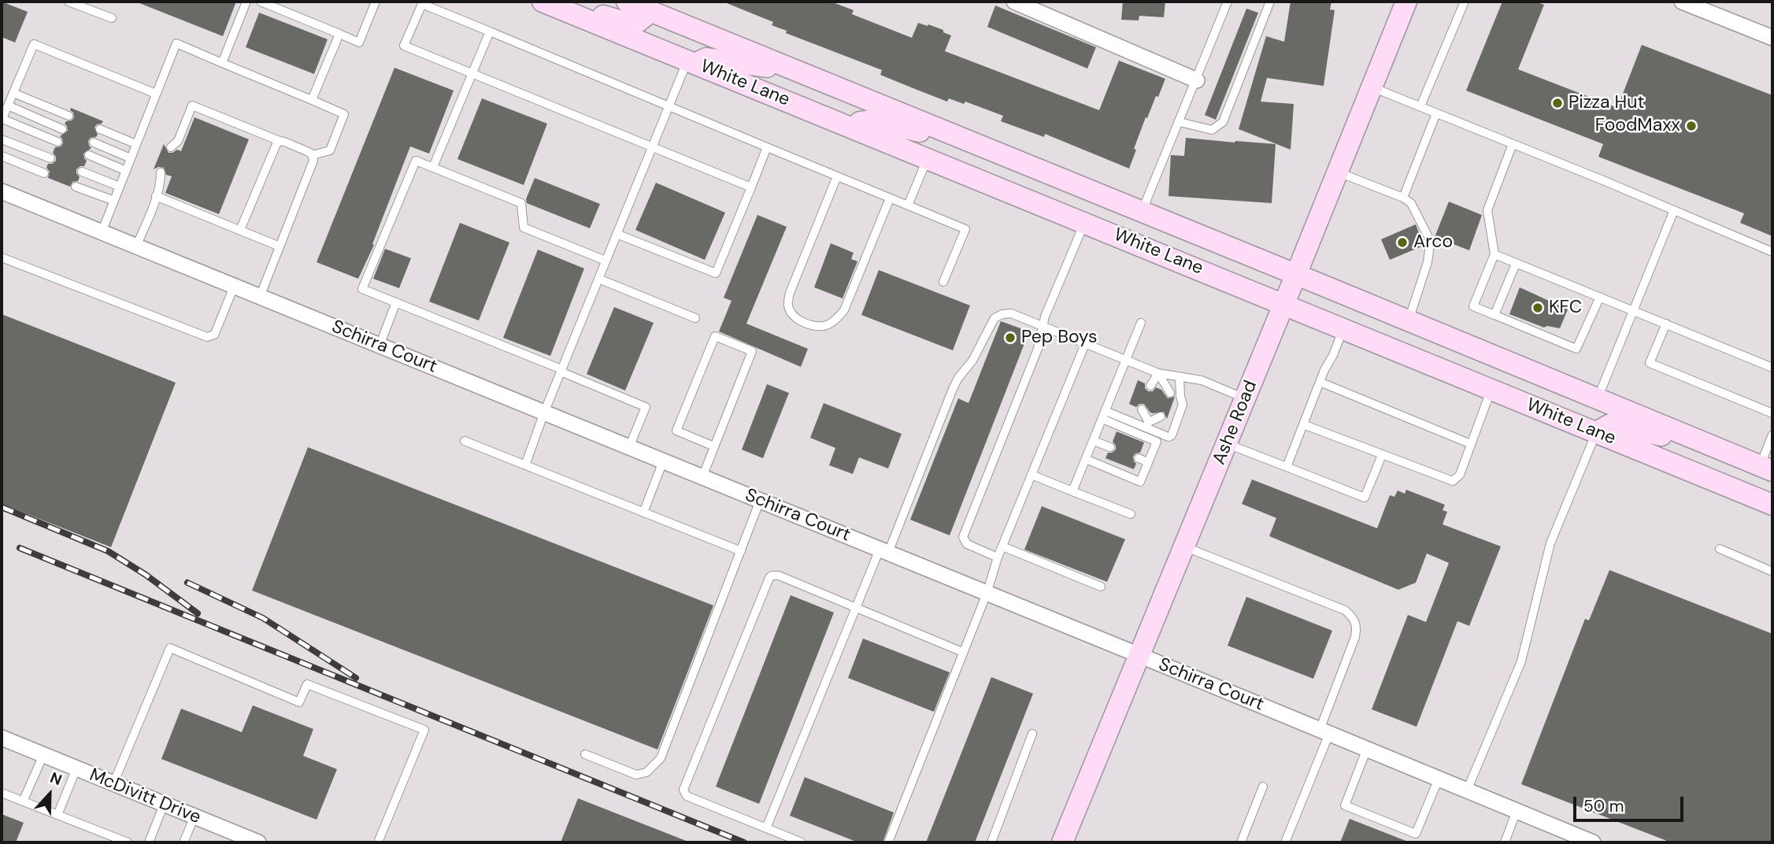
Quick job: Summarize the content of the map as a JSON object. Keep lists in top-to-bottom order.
{
  "streets": {
    "main road": ["White Lane", "Ashe Road"],
    "street": ["Schirra Court", "McDivitt Drive"]
  },
  "crossings": [
    ["White Lane", "Ashe Road"],
    ["Schirra Court", "Ashe Road"]
  ],
  "places": [
    "Pizza Hut",
    "FoodMaxx",
    "Arco",
    "KFC",
    "Pep Boys"
  ],
  "scale_bar": "50 m",
  "north": "top"
}
